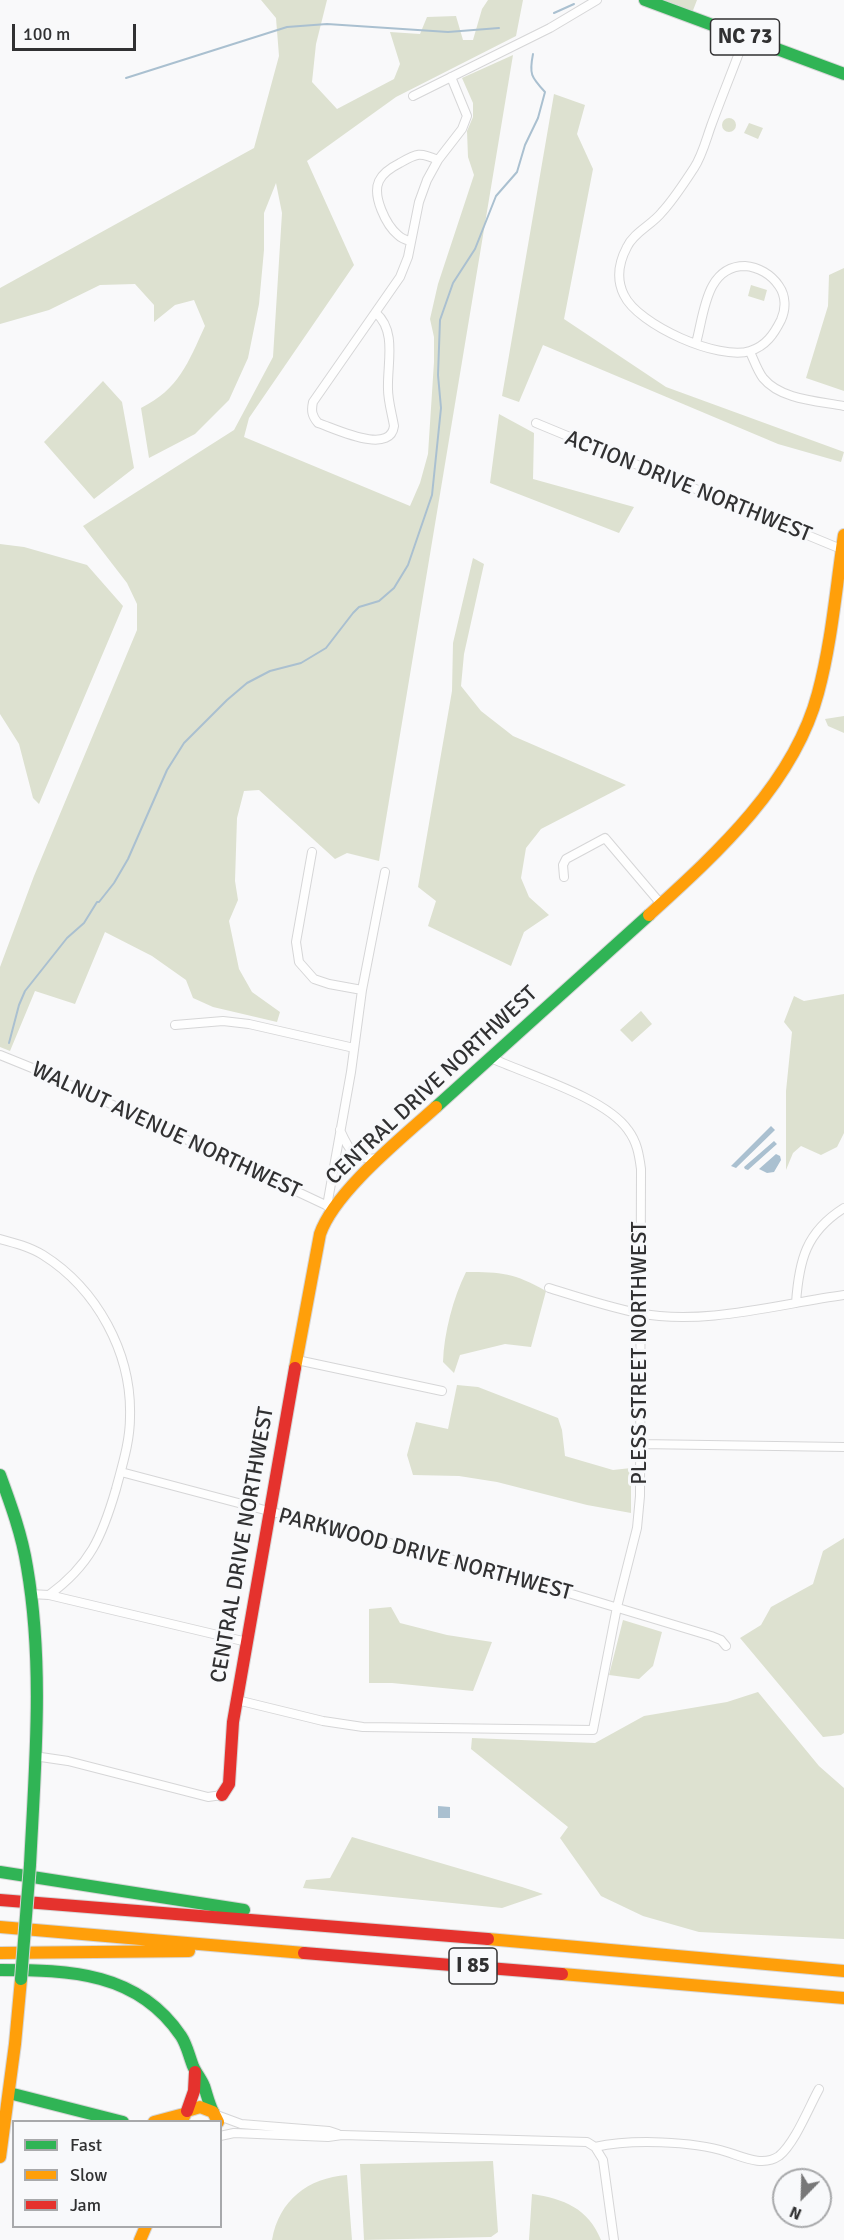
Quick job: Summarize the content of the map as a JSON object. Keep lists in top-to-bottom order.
{
  "streets": {
    "main road": ["NC 73", "CENTRAL DRIVE NORTHWEST", "I 85"],
    "street": [
      "ACTION DRIVE NORTHWEST",
      "WALNUT AVENUE NORTHWEST",
      "PLESS STREET NORTHWEST",
      "PARKWOOD DRIVE NORTHWEST"
    ]
  },
  "crossings": [
    ["ACTION DRIVE NORTHWEST", "CENTRAL DRIVE NORTHWEST"],
    ["CENTRAL DRIVE NORTHWEST", "WALNUT AVENUE NORTHWEST"],
    ["CENTRAL DRIVE NORTHWEST", "PLESS STREET NORTHWEST"],
    ["CENTRAL DRIVE NORTHWEST", "PARKWOOD DRIVE NORTHWEST"],
    ["PLESS STREET NORTHWEST", "PARKWOOD DRIVE NORTHWEST"]
  ],
  "legend": ["Fast", "Slow", "Jam"],
  "scale_bar": "100 m",
  "north": "bottom left"
}
